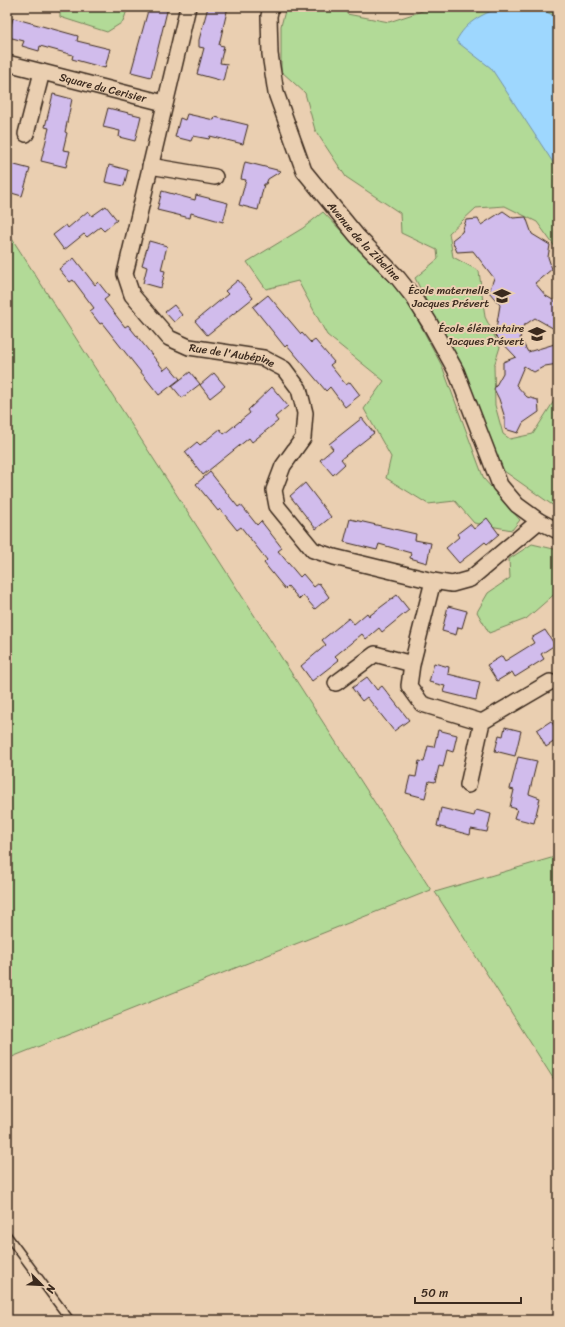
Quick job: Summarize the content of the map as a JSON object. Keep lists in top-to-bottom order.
{
  "streets": {
    "street": ["Square du Cerisier", "Avenue de la Zibeline", "Rue de l'Aubépine"]
  },
  "crossings": [
    ["Square du Cerisier", "Rue de l'Aubépine"],
    ["Avenue de la Zibeline", "Rue de l'Aubépine"]
  ],
  "places": {
    "school or university": ["École maternelle Jacques Prévert", "École élémentaire Jacques Prévert"]
  },
  "scale_bar": "50 m",
  "north": "bottom right"
}
